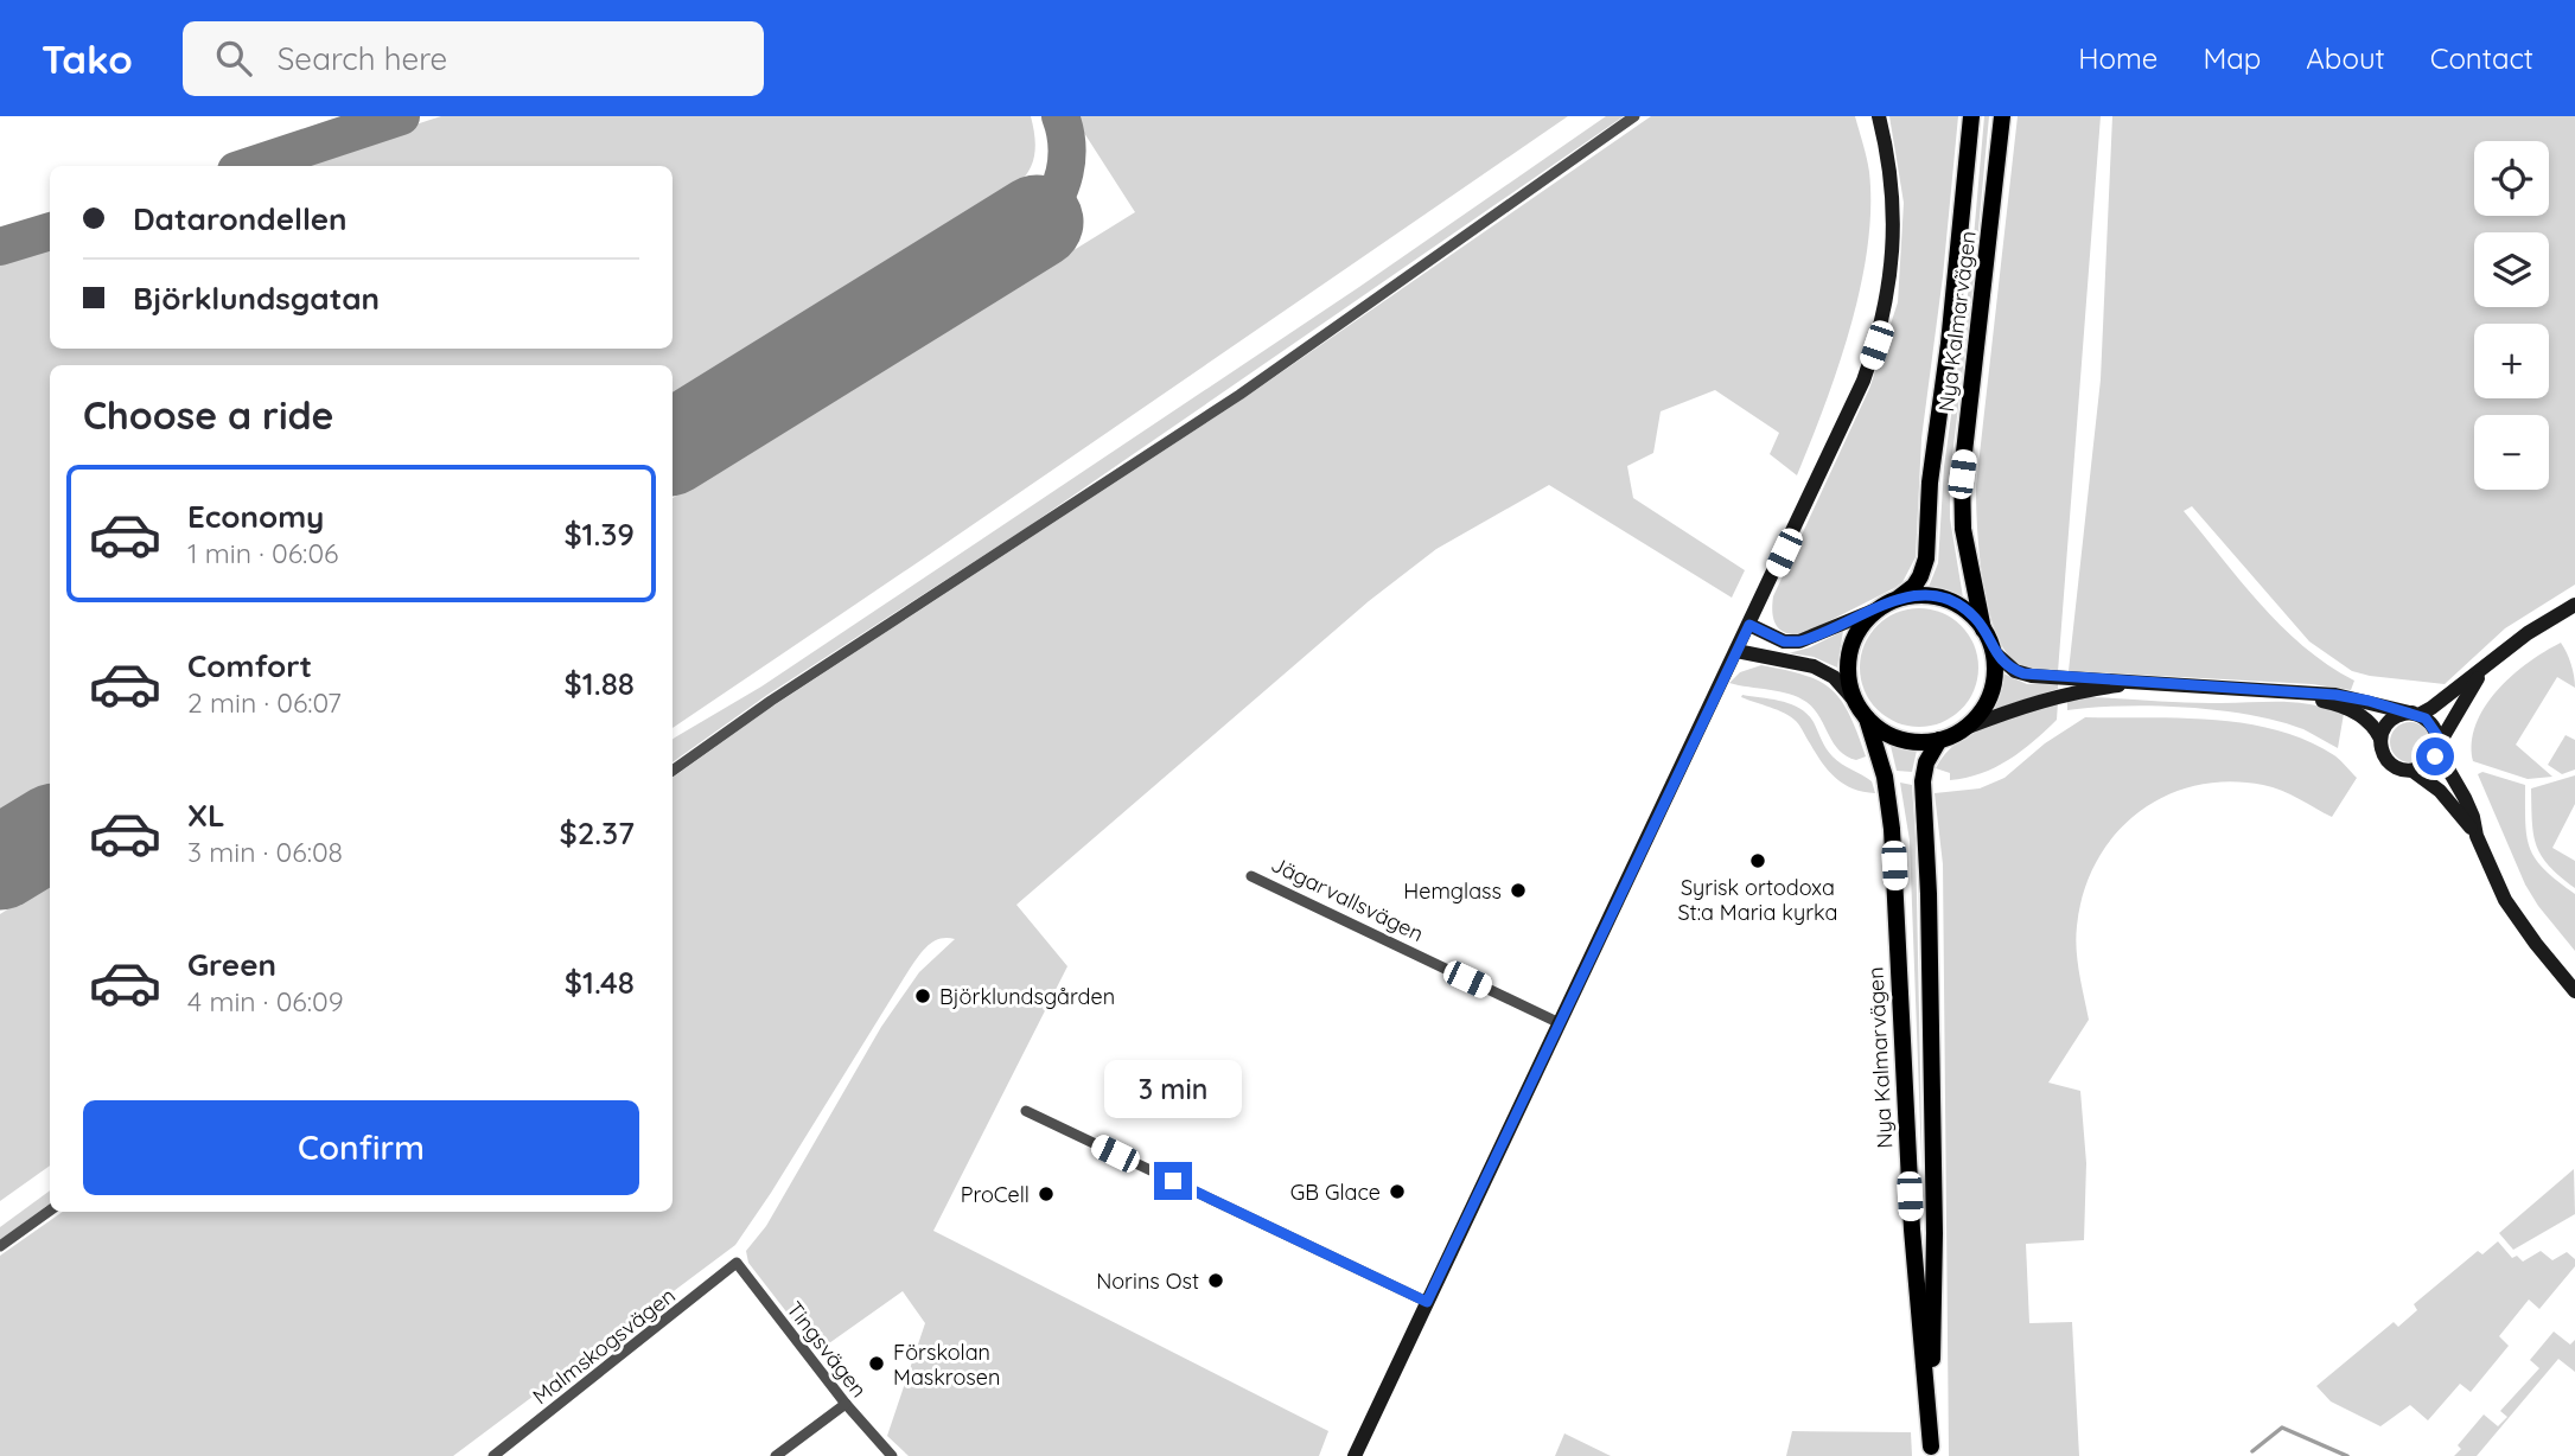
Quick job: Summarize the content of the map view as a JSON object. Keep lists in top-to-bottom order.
{
  "streets": {
    "main road": ["Nya Kalmarvägen"],
    "street": ["Jägarvallsvägen", "Malmskogsvägen", "Tingsvägen"]
  },
  "crossings": [
    ["Malmskogsvägen", "Tingsvägen"]
  ],
  "places": [
    "Syrisk ortodoxa St:a Maria kyrka",
    "Hemglass",
    "Björklundsgården",
    "GB Glace",
    "ProCell",
    "Norins Ost",
    "Förskolan Maskrosen"
  ],
  "page": {
    "header": "Tako",
    "search": "Search here",
    "nav": [
      "Home",
      "Map",
      "About",
      "Contact"
    ],
    "map_buttons": ["+", "−"],
    "banner": ["Datarondellen", "Björklundsgatan"],
    "heading": "Choose a ride",
    "list": [
      {
        "name": "Economy",
        "note": "1 min · 06:06",
        "value": "$1.39"
      },
      {
        "name": "Comfort",
        "note": "2 min · 06:07",
        "value": "$1.88"
      },
      {
        "name": "XL",
        "note": "3 min · 06:08",
        "value": "$2.37"
      },
      {
        "name": "Green",
        "note": "4 min · 06:09",
        "value": "$1.48"
      }
    ],
    "bubble": "3 min",
    "buttons": "Confirm"
  }
}
